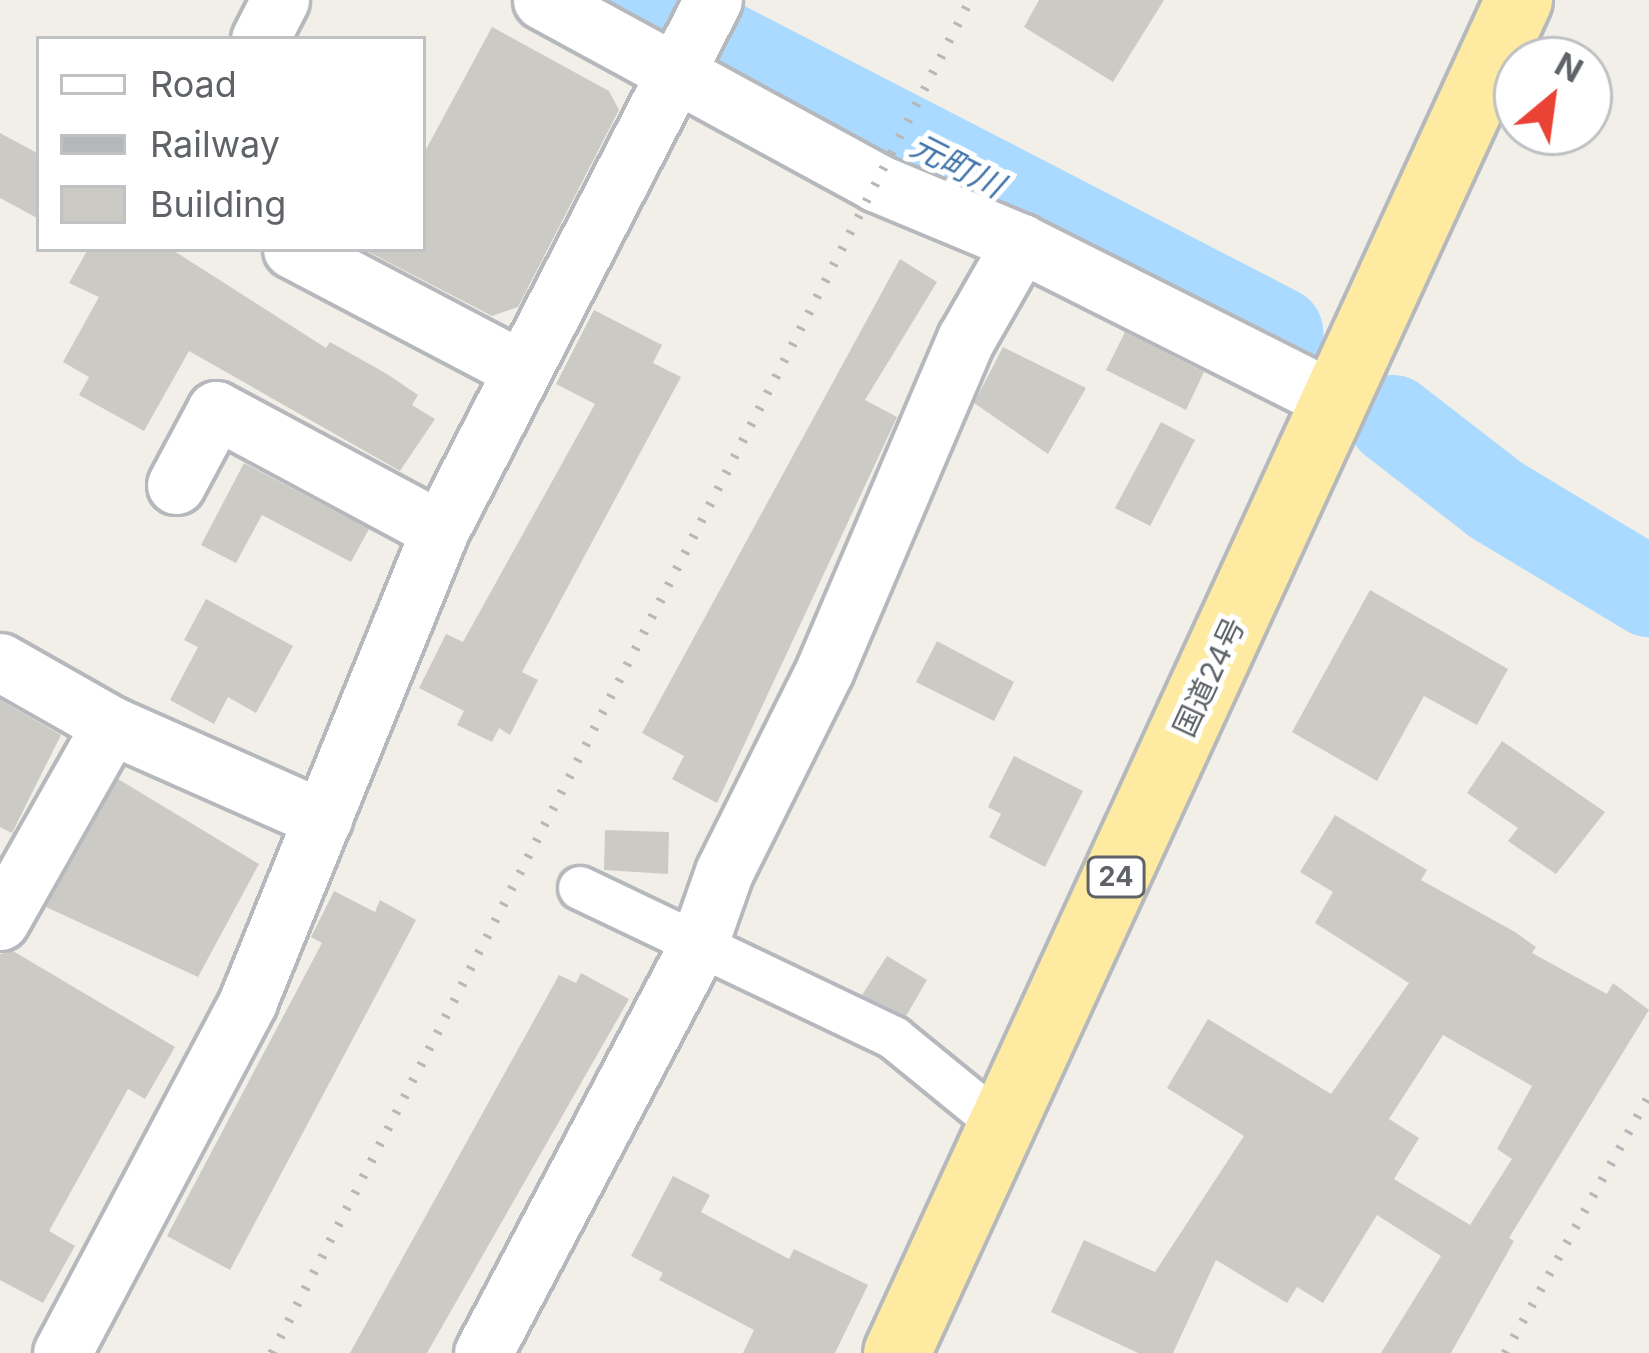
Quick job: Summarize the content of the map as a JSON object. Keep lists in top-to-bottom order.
{
  "streets": {
    "highway": ["国道24号", "24"]
  },
  "water": ["元町川"],
  "legend": ["Road", "Railway", "Building"],
  "north": "top right"
}
